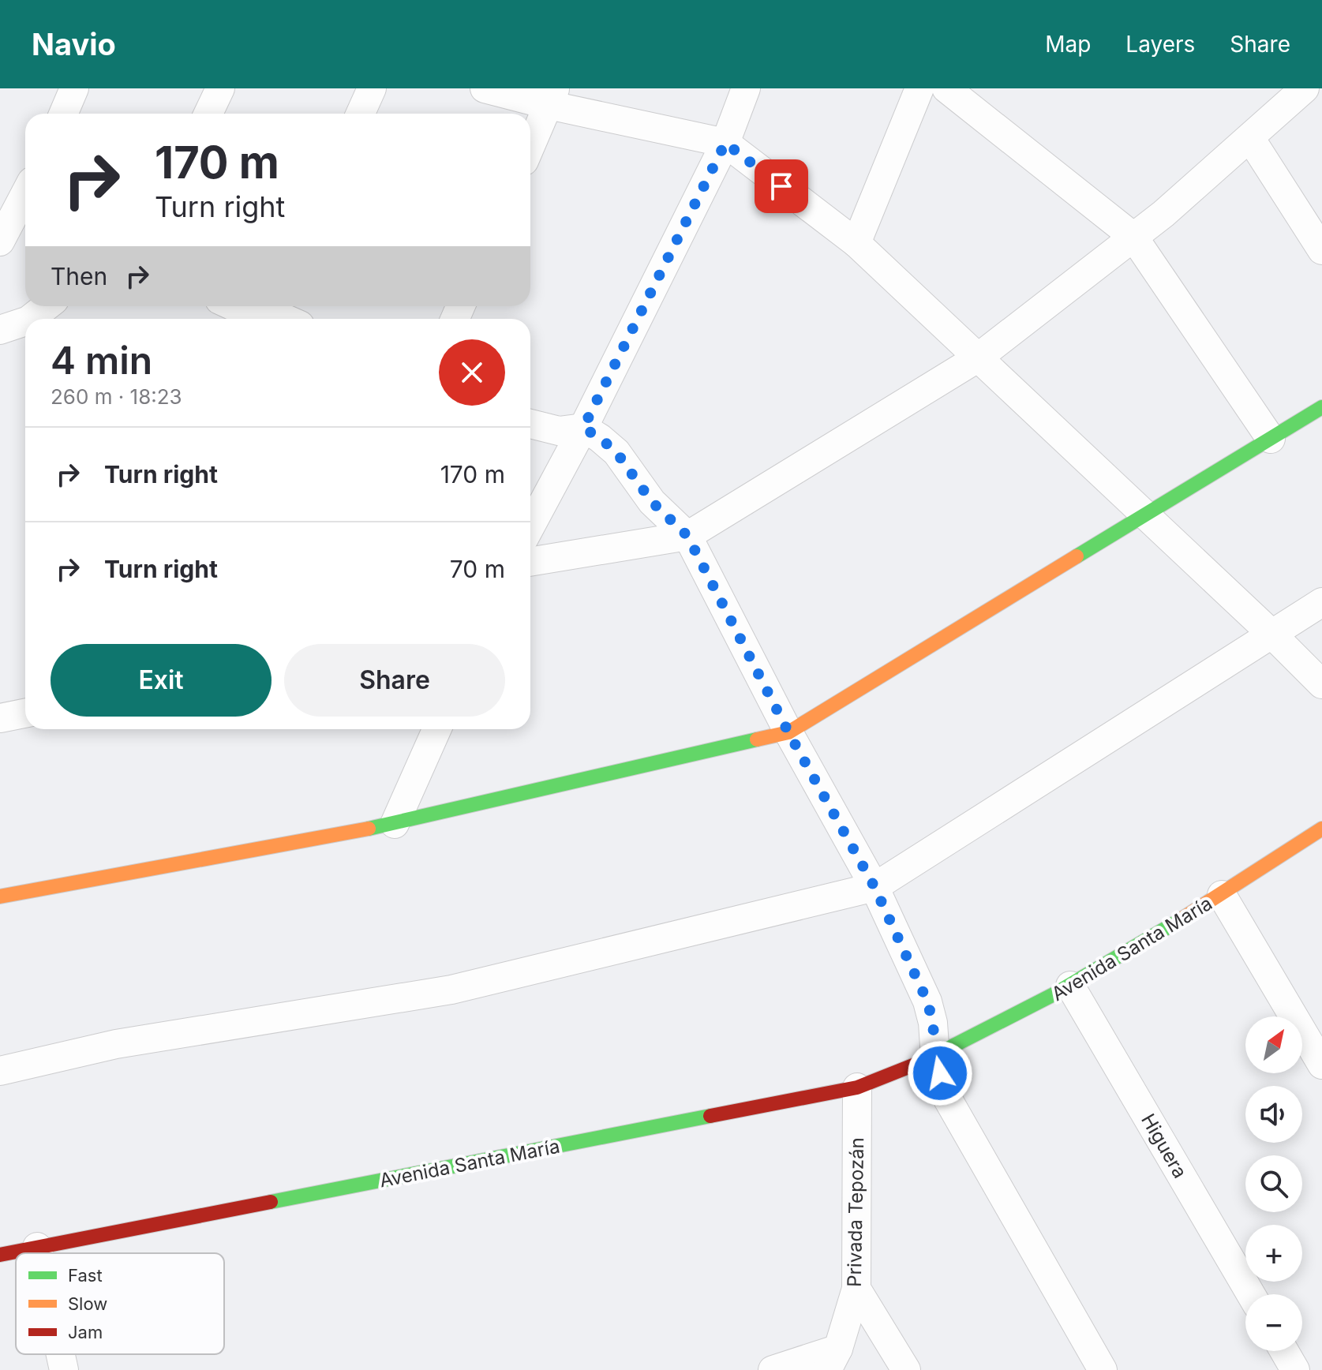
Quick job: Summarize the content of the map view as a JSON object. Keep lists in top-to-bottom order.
{
  "streets": {
    "street": ["Avenida Santa María", "Higuera", "Privada Tepozán"]
  },
  "crossings": [
    ["Avenida Santa María", "Higuera"],
    ["Avenida Santa María", "Privada Tepozán"]
  ],
  "legend": ["Fast", "Slow", "Jam"],
  "north": "top right",
  "page": {
    "header": "Navio",
    "nav": ["Map", "Layers", "Share"],
    "turn": ["170 m", "Turn right"],
    "then": "Then",
    "heading": ["4 min", "260 m · 18:23"],
    "list": [
      {
        "name": "Turn right",
        "value": "170 m"
      },
      {
        "name": "Turn right",
        "value": "70 m"
      }
    ],
    "buttons": ["Exit", "Share"],
    "map_buttons": ["+", "−"]
  }
}
